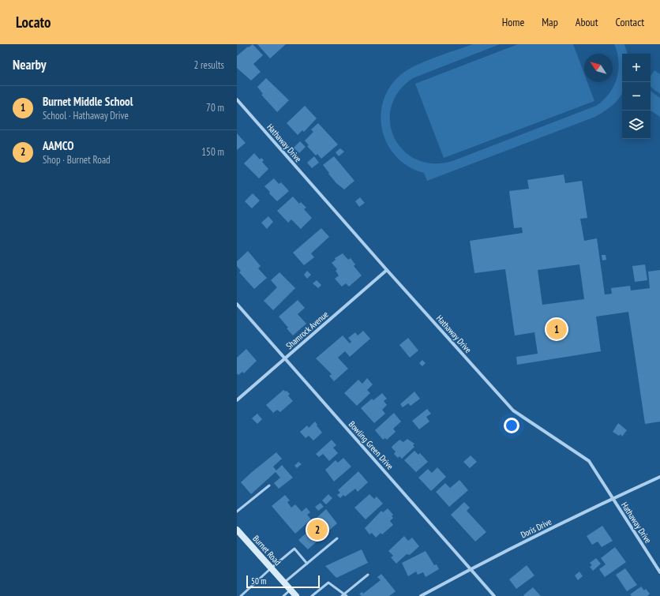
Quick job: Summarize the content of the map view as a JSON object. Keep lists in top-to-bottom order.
{
  "streets": {
    "main road": ["Burnet Road"],
    "street": [
      "Hathaway Drive",
      "Shamrock Avenue",
      "Bowling Green Drive",
      "Doris Drive"
    ]
  },
  "crossings": [
    ["Hathaway Drive", "Shamrock Avenue"],
    ["Hathaway Drive", "Doris Drive"],
    ["Shamrock Avenue", "Bowling Green Drive"],
    ["Bowling Green Drive", "Doris Drive"]
  ],
  "scale_bar": "50 m",
  "north": "top left",
  "page": {
    "header": "Locato",
    "nav": [
      "Home",
      "Map",
      "About",
      "Contact"
    ],
    "heading": ["Nearby", "2 results"],
    "map_buttons": ["+", "−"],
    "list": [
      {
        "mark": "1",
        "name": "Burnet Middle School",
        "note": "School · Hathaway Drive",
        "value": "70 m"
      },
      {
        "mark": "2",
        "name": "AAMCO",
        "note": "Shop · Burnet Road",
        "value": "150 m"
      }
    ],
    "pins": ["1", "2"],
    "scale": "50 m"
  }
}
